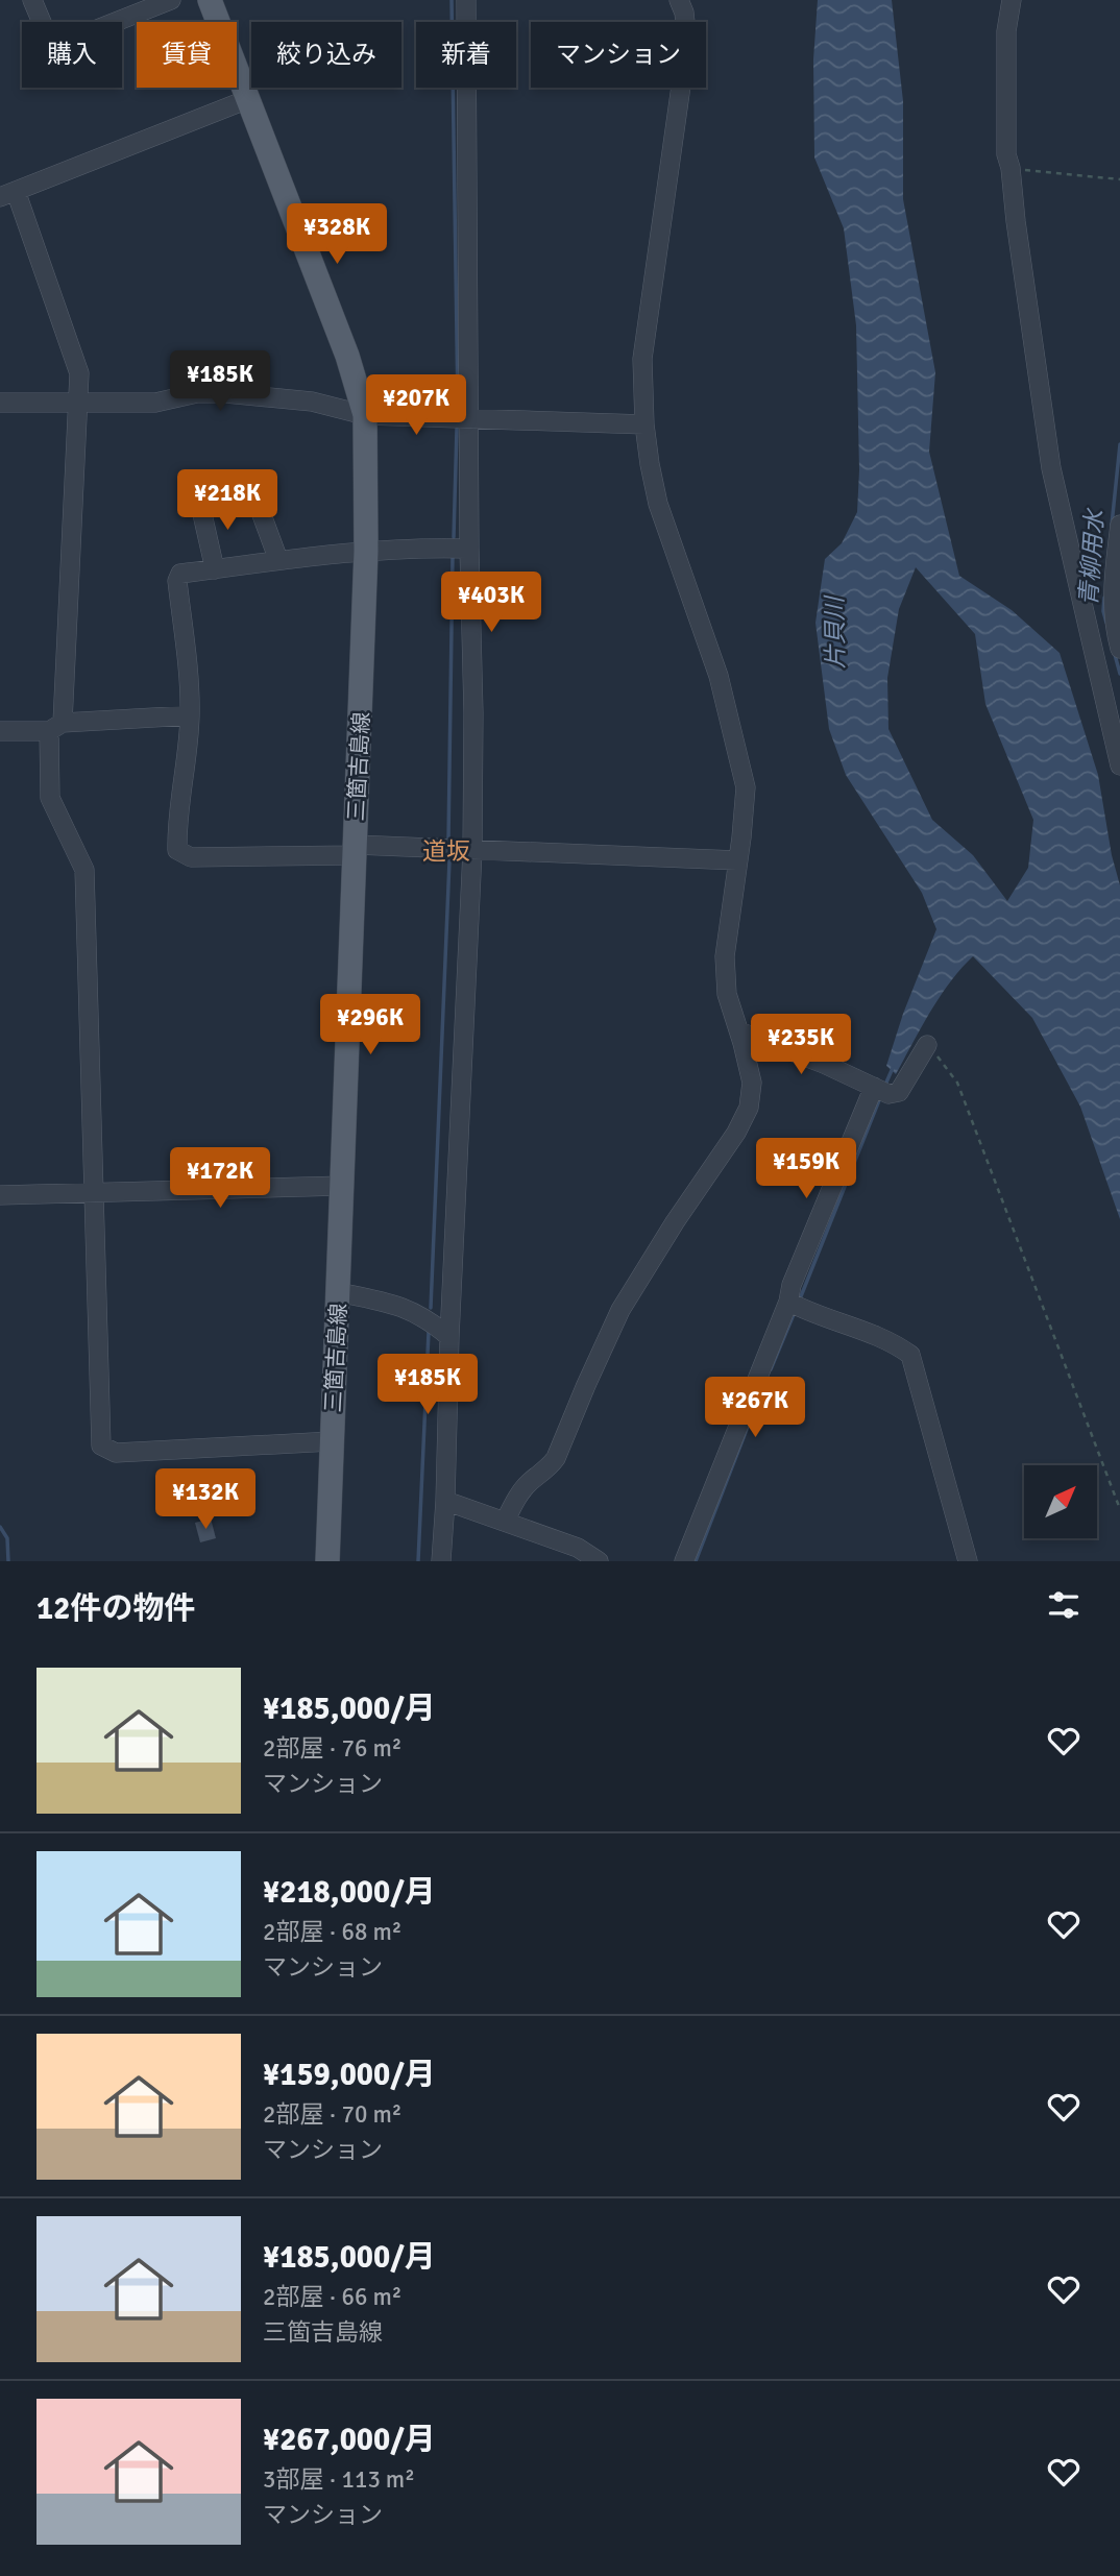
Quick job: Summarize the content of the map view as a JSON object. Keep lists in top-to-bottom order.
{
  "streets": {
    "main road": ["三箇吉島線"]
  },
  "districts": ["道坂"],
  "water": ["青柳用水", "片貝川"],
  "north": "top right",
  "page": {
    "chip": [
      "購入",
      "賃貸",
      "絞り込み",
      "新着",
      "マンション"
    ],
    "price": [
      "¥328K",
      "¥185K",
      "¥207K",
      "¥218K",
      "¥403K",
      "¥296K",
      "¥235K",
      "¥159K",
      "¥172K",
      "¥185K",
      "¥267K",
      "¥132K"
    ],
    "heading": "12件の物件",
    "list": [
      {
        "name": "¥185,000/月",
        "note": "2部屋 · 76 m² · マンション"
      },
      {
        "name": "¥218,000/月",
        "note": "2部屋 · 68 m² · マンション"
      },
      {
        "name": "¥159,000/月",
        "note": "2部屋 · 70 m² · マンション"
      },
      {
        "name": "¥185,000/月",
        "note": "2部屋 · 66 m² · 三箇吉島線"
      },
      {
        "name": "¥267,000/月",
        "note": "3部屋 · 113 m² · マンション"
      }
    ]
  }
}
